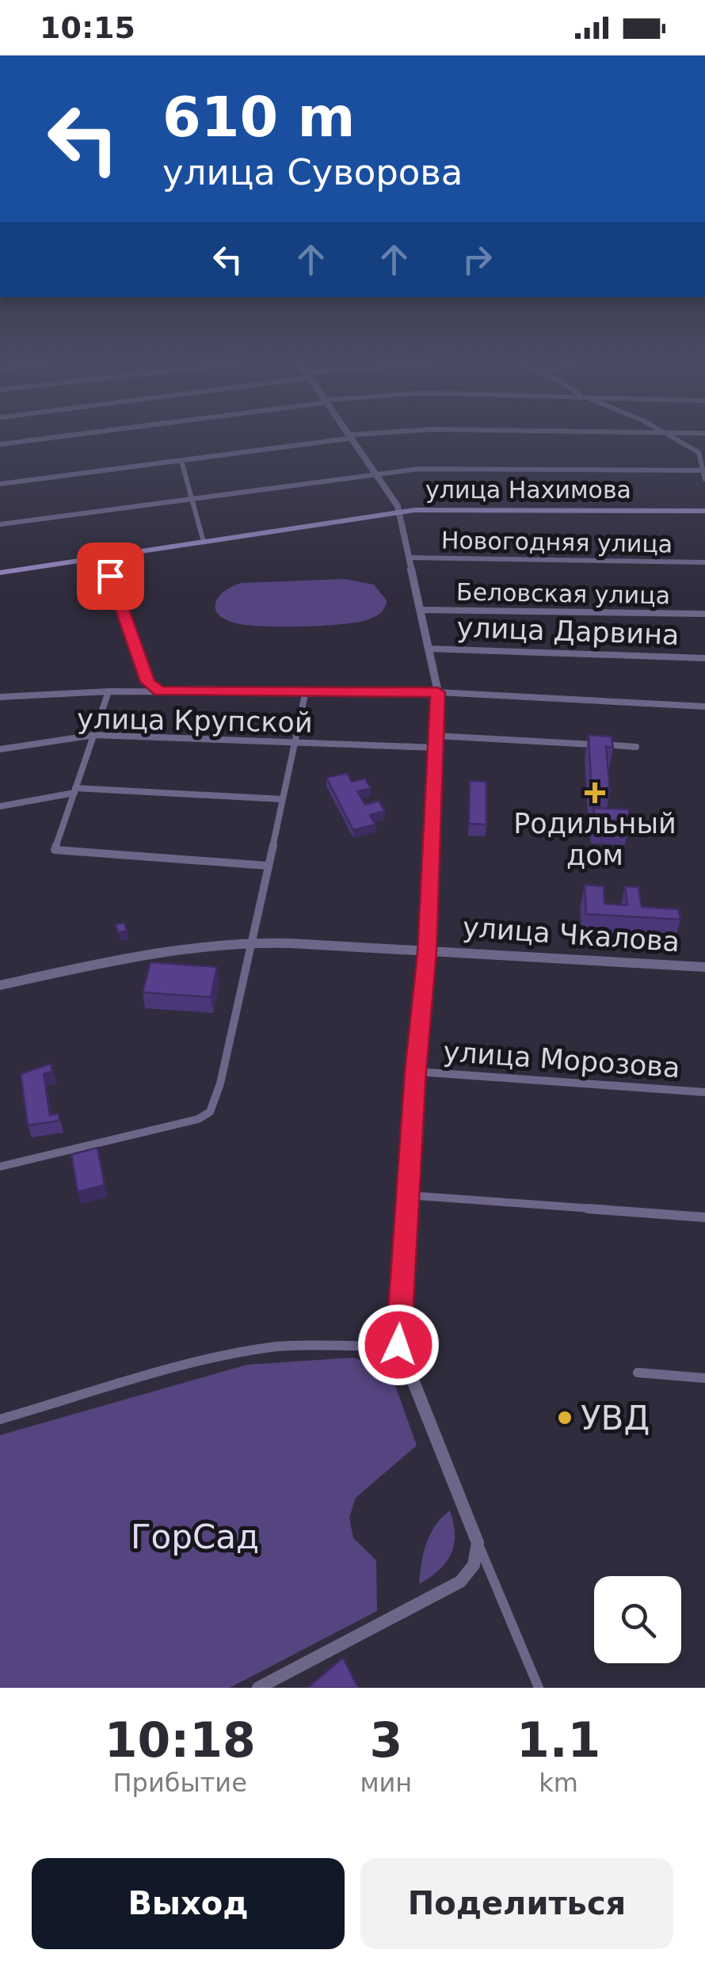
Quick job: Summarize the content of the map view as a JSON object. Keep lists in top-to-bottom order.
{
  "streets": {
    "main road": ["улица Нахимова"],
    "street": [
      "Новогодняя улица",
      "Беловская улица",
      "улица Дарвина",
      "улица Крупской",
      "улица Чкалова",
      "улица Морозова"
    ]
  },
  "parks": ["ГорСад"],
  "places": {
    "health": ["Родильный дом"],
    "other": ["УВД"]
  },
  "page": {
    "status": "10:15",
    "turn": ["610 m", "улица Суворова"],
    "eta": [
      "10:18",
      "Прибытие",
      "3",
      "мин",
      "1.1",
      "km"
    ],
    "buttons": ["Выход", "Поделиться"]
  }
}
